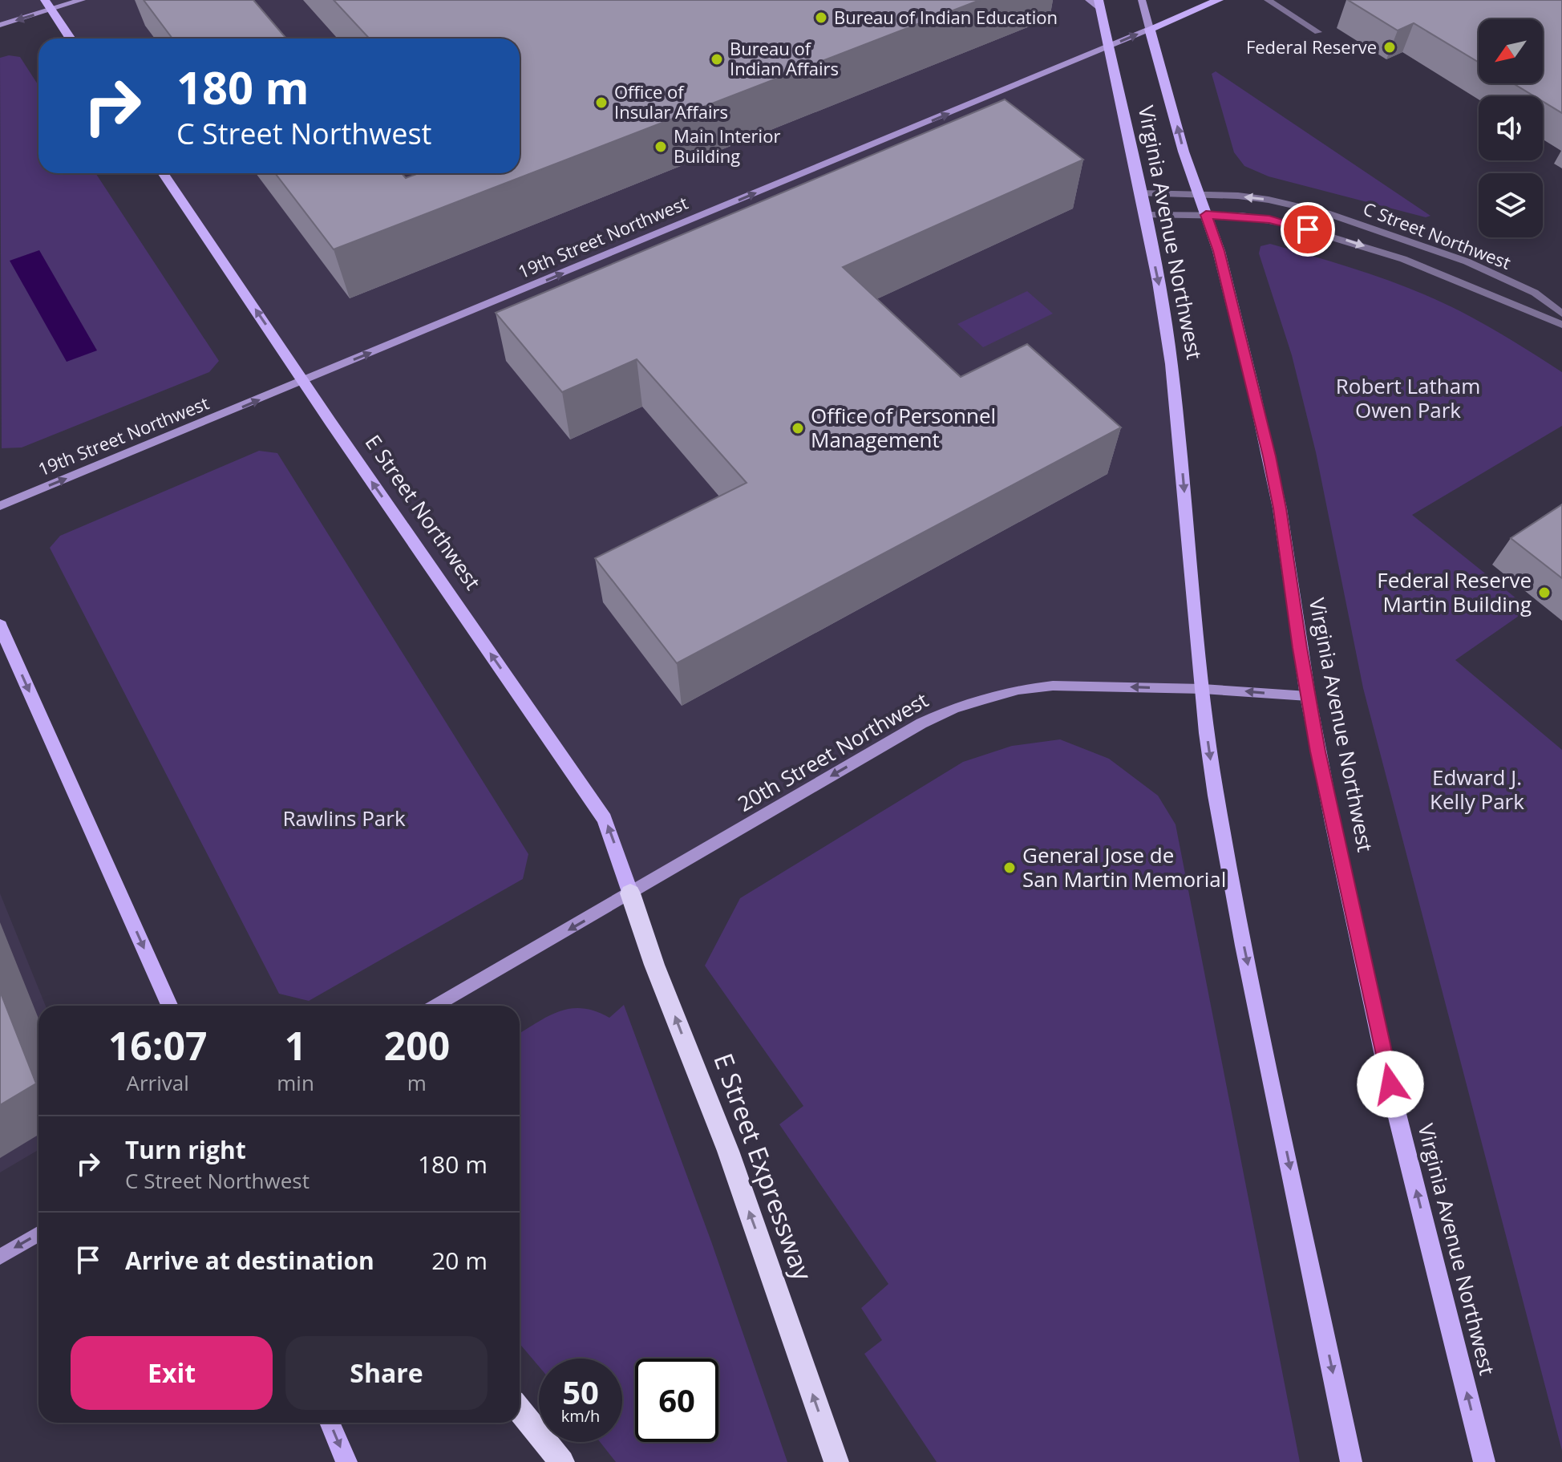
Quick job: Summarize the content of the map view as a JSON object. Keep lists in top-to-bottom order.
{
  "streets": {
    "highway": ["E Street Expressway"],
    "main road": [
      "Virginia Avenue Northwest",
      "19th Street Northwest",
      "E Street Northwest",
      "20th Street Northwest"
    ],
    "street": ["C Street Northwest"]
  },
  "crossings": [
    ["Virginia Avenue Northwest", "C Street Northwest"],
    ["Virginia Avenue Northwest", "19th Street Northwest"],
    ["Virginia Avenue Northwest", "20th Street Northwest"],
    ["19th Street Northwest", "E Street Northwest"],
    ["E Street Northwest", "20th Street Northwest"],
    ["E Street Northwest", "E Street Expressway"],
    ["20th Street Northwest", "E Street Expressway"]
  ],
  "one_way": [
    "19th Street Northwest",
    "E Street Northwest",
    "20th Street Northwest",
    "E Street Expressway"
  ],
  "parks": ["Robert Latham Owen Park", "Edward J. Kelly Park", "Rawlins Park"],
  "places": [
    "Bureau of Indian Education",
    "Federal Reserve",
    "Bureau of Indian Affairs",
    "Office of Insular Affairs",
    "Main Interior Building",
    "Office of Personnel Management",
    "Federal Reserve Martin Building",
    "General Jose de San Martin Memorial"
  ],
  "north": "bottom left",
  "page": {
    "turn": ["180 m", "C Street Northwest"],
    "eta": [
      "16:07",
      "Arrival",
      "1",
      "min",
      "200",
      "m"
    ],
    "list": [
      {
        "name": "Turn right",
        "note": "C Street Northwest",
        "value": "180 m"
      },
      {
        "name": "Arrive at destination",
        "value": "20 m"
      }
    ],
    "buttons": ["Exit", "Share"],
    "speed": "50 km/h",
    "limit": "60"
  }
}
